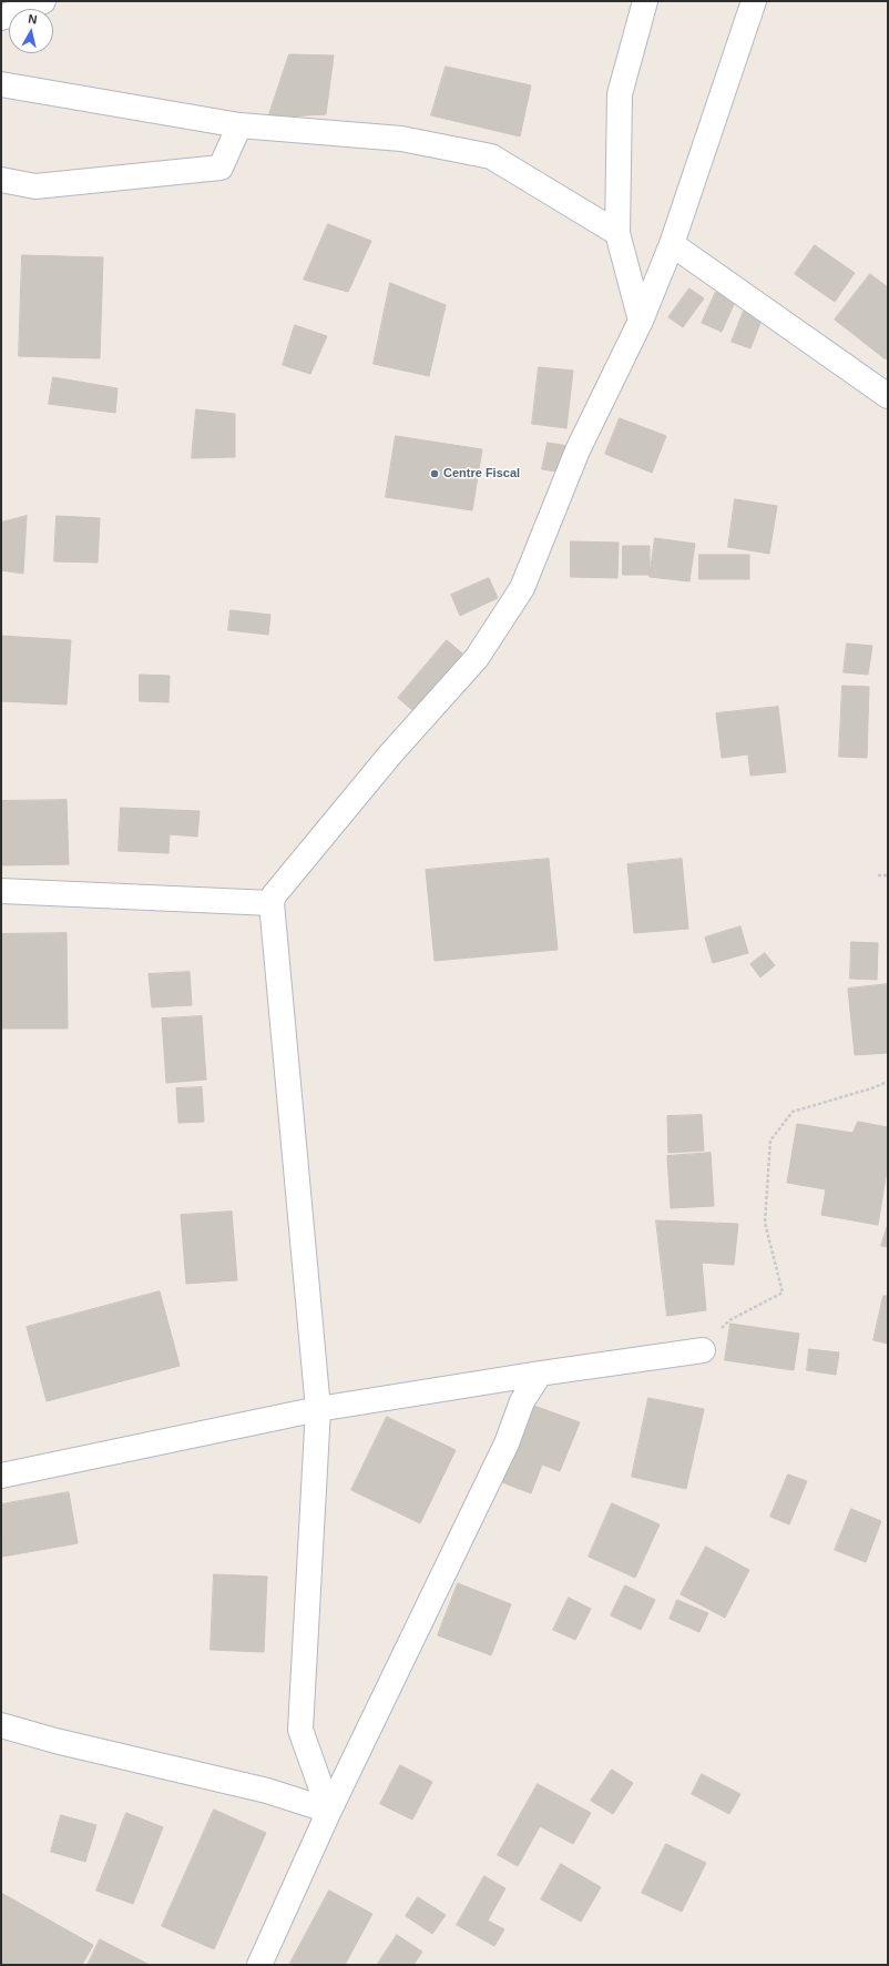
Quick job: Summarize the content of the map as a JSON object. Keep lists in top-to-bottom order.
{
  "places": ["Centre Fiscal"],
  "north": "top"
}
